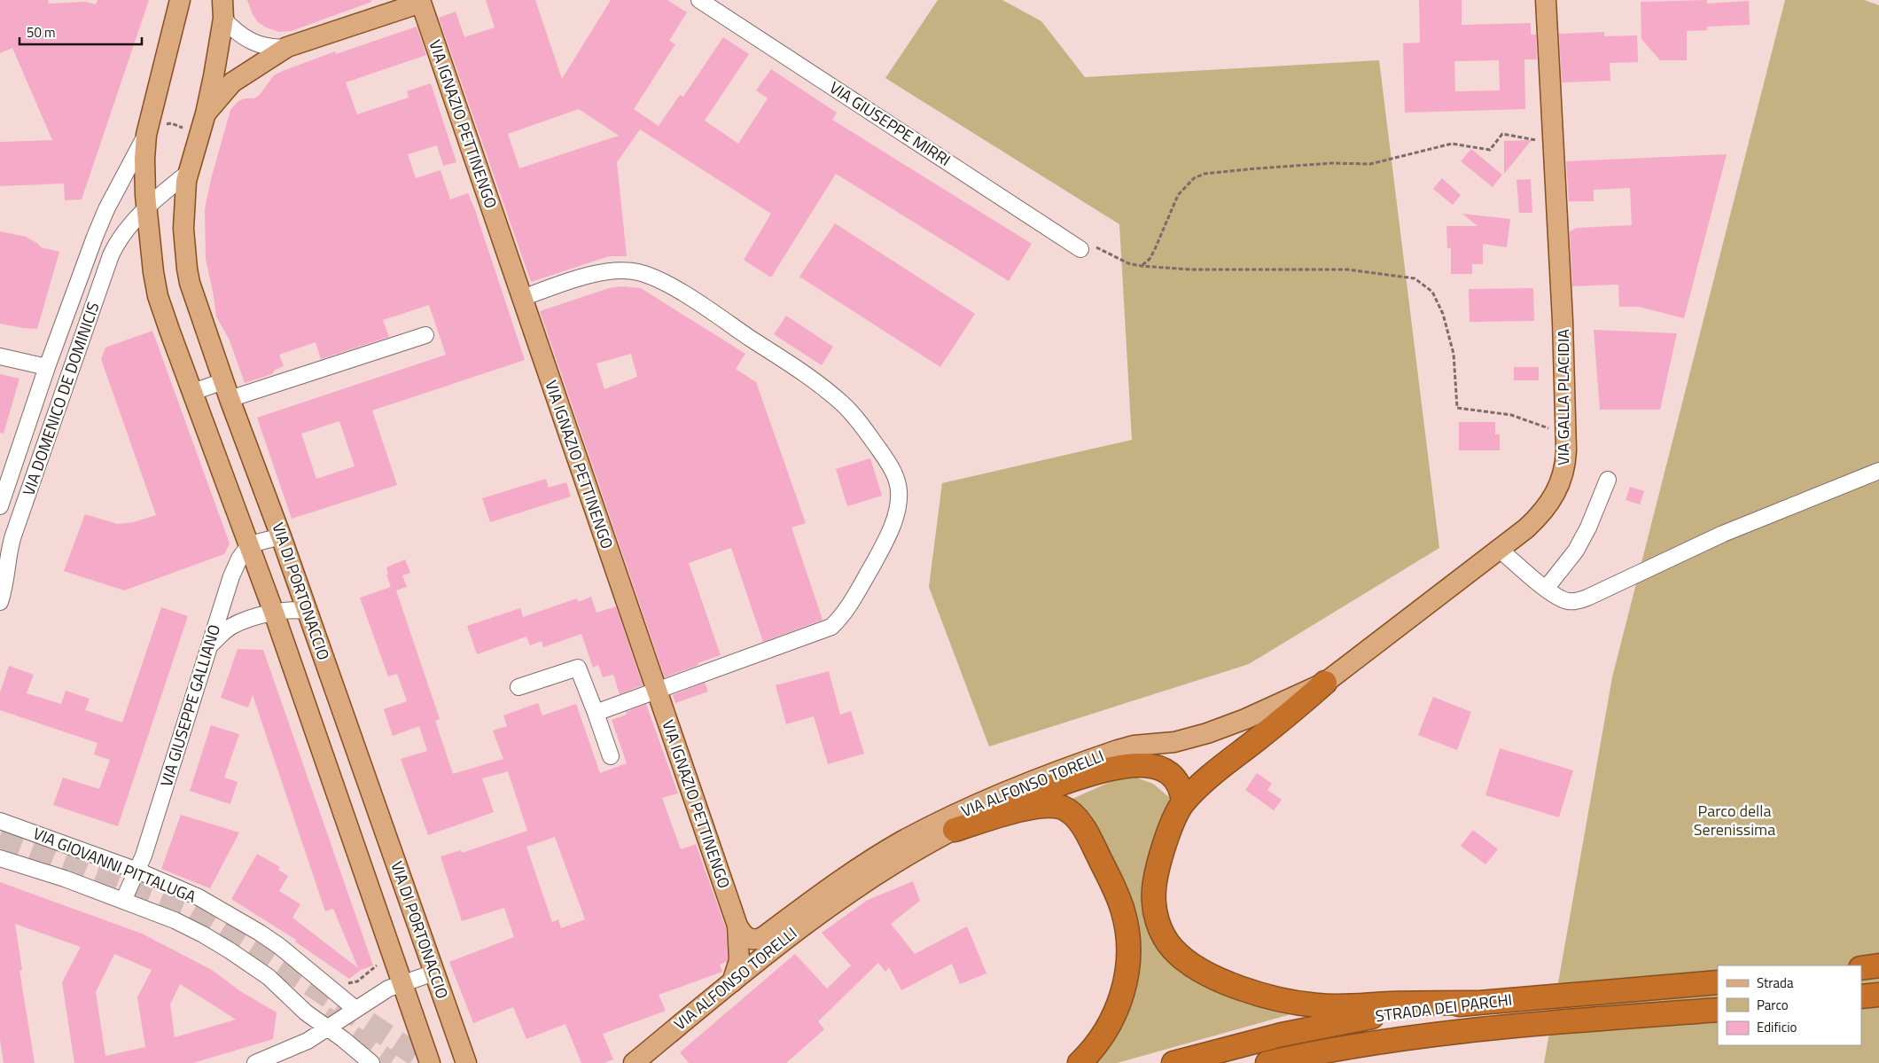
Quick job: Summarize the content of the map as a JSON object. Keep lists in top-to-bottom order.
{
  "streets": {
    "highway": ["STRADA DEI PARCHI"],
    "main road": [
      "VIA IGNAZIO PETTINENGO",
      "VIA GALLA PLACIDIA",
      "VIA DI PORTONACCIO",
      "VIA ALFONSO TORELLI"
    ],
    "street": [
      "VIA GIUSEPPE MIRRI",
      "VIA DOMENICO DE DOMINICIS",
      "VIA GIUSEPPE GALLIANO",
      "VIA GIOVANNI PITTALUGA"
    ]
  },
  "crossings": [
    ["VIA IGNAZIO PETTINENGO", "VIA ALFONSO TORELLI"],
    ["VIA GALLA PLACIDIA", "VIA ALFONSO TORELLI"],
    ["VIA DOMENICO DE DOMINICIS", "VIA DI PORTONACCIO"],
    ["VIA DI PORTONACCIO", "VIA GIUSEPPE GALLIANO"],
    ["VIA GIUSEPPE GALLIANO", "VIA GIOVANNI PITTALUGA"]
  ],
  "parks": ["Parco della Serenissima"],
  "legend": ["Strada", "Parco", "Edificio"],
  "scale_bar": "50 m"
}
